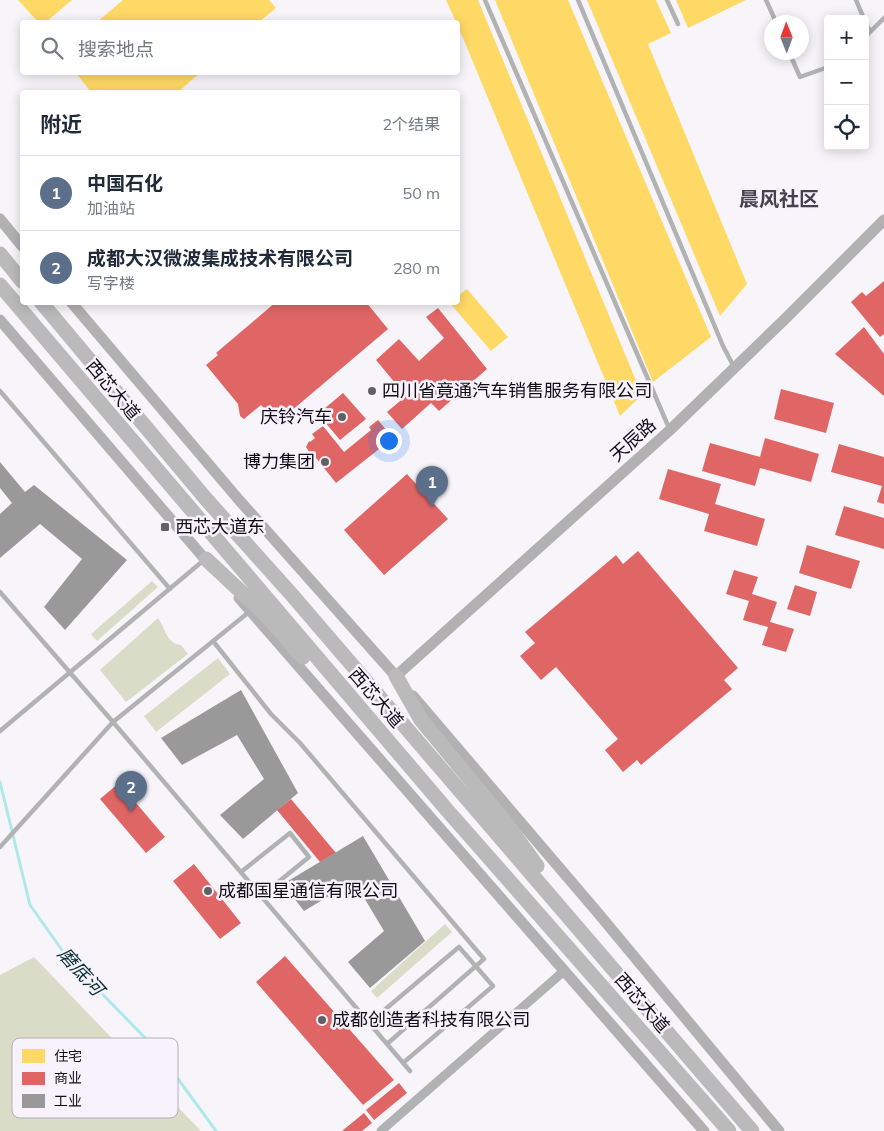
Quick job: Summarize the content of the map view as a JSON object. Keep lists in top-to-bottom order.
{
  "streets": {
    "highway": ["西芯大道"],
    "main road": ["天辰路"]
  },
  "crossings": [
    ["西芯大道", "天辰路"]
  ],
  "districts": ["晨风社区"],
  "water": ["磨底河"],
  "places": {
    "other": [
      "四川省竟通汽车销售服务有限公司",
      "庆铃汽车",
      "博力集团",
      "成都国星通信有限公司",
      "成都创造者科技有限公司"
    ],
    "transit": ["西芯大道东"]
  },
  "legend": ["住宅", "商业", "工业"],
  "north": "top",
  "page": {
    "map_buttons": ["+", "−"],
    "search": "搜索地点",
    "heading": ["附近", "2个结果"],
    "list": [
      {
        "mark": "1",
        "name": "中国石化",
        "note": "加油站",
        "value": "50 m"
      },
      {
        "mark": "2",
        "name": "成都大汉微波集成技术有限公司",
        "note": "写字楼",
        "value": "280 m"
      }
    ],
    "pins": ["1", "2"]
  }
}
